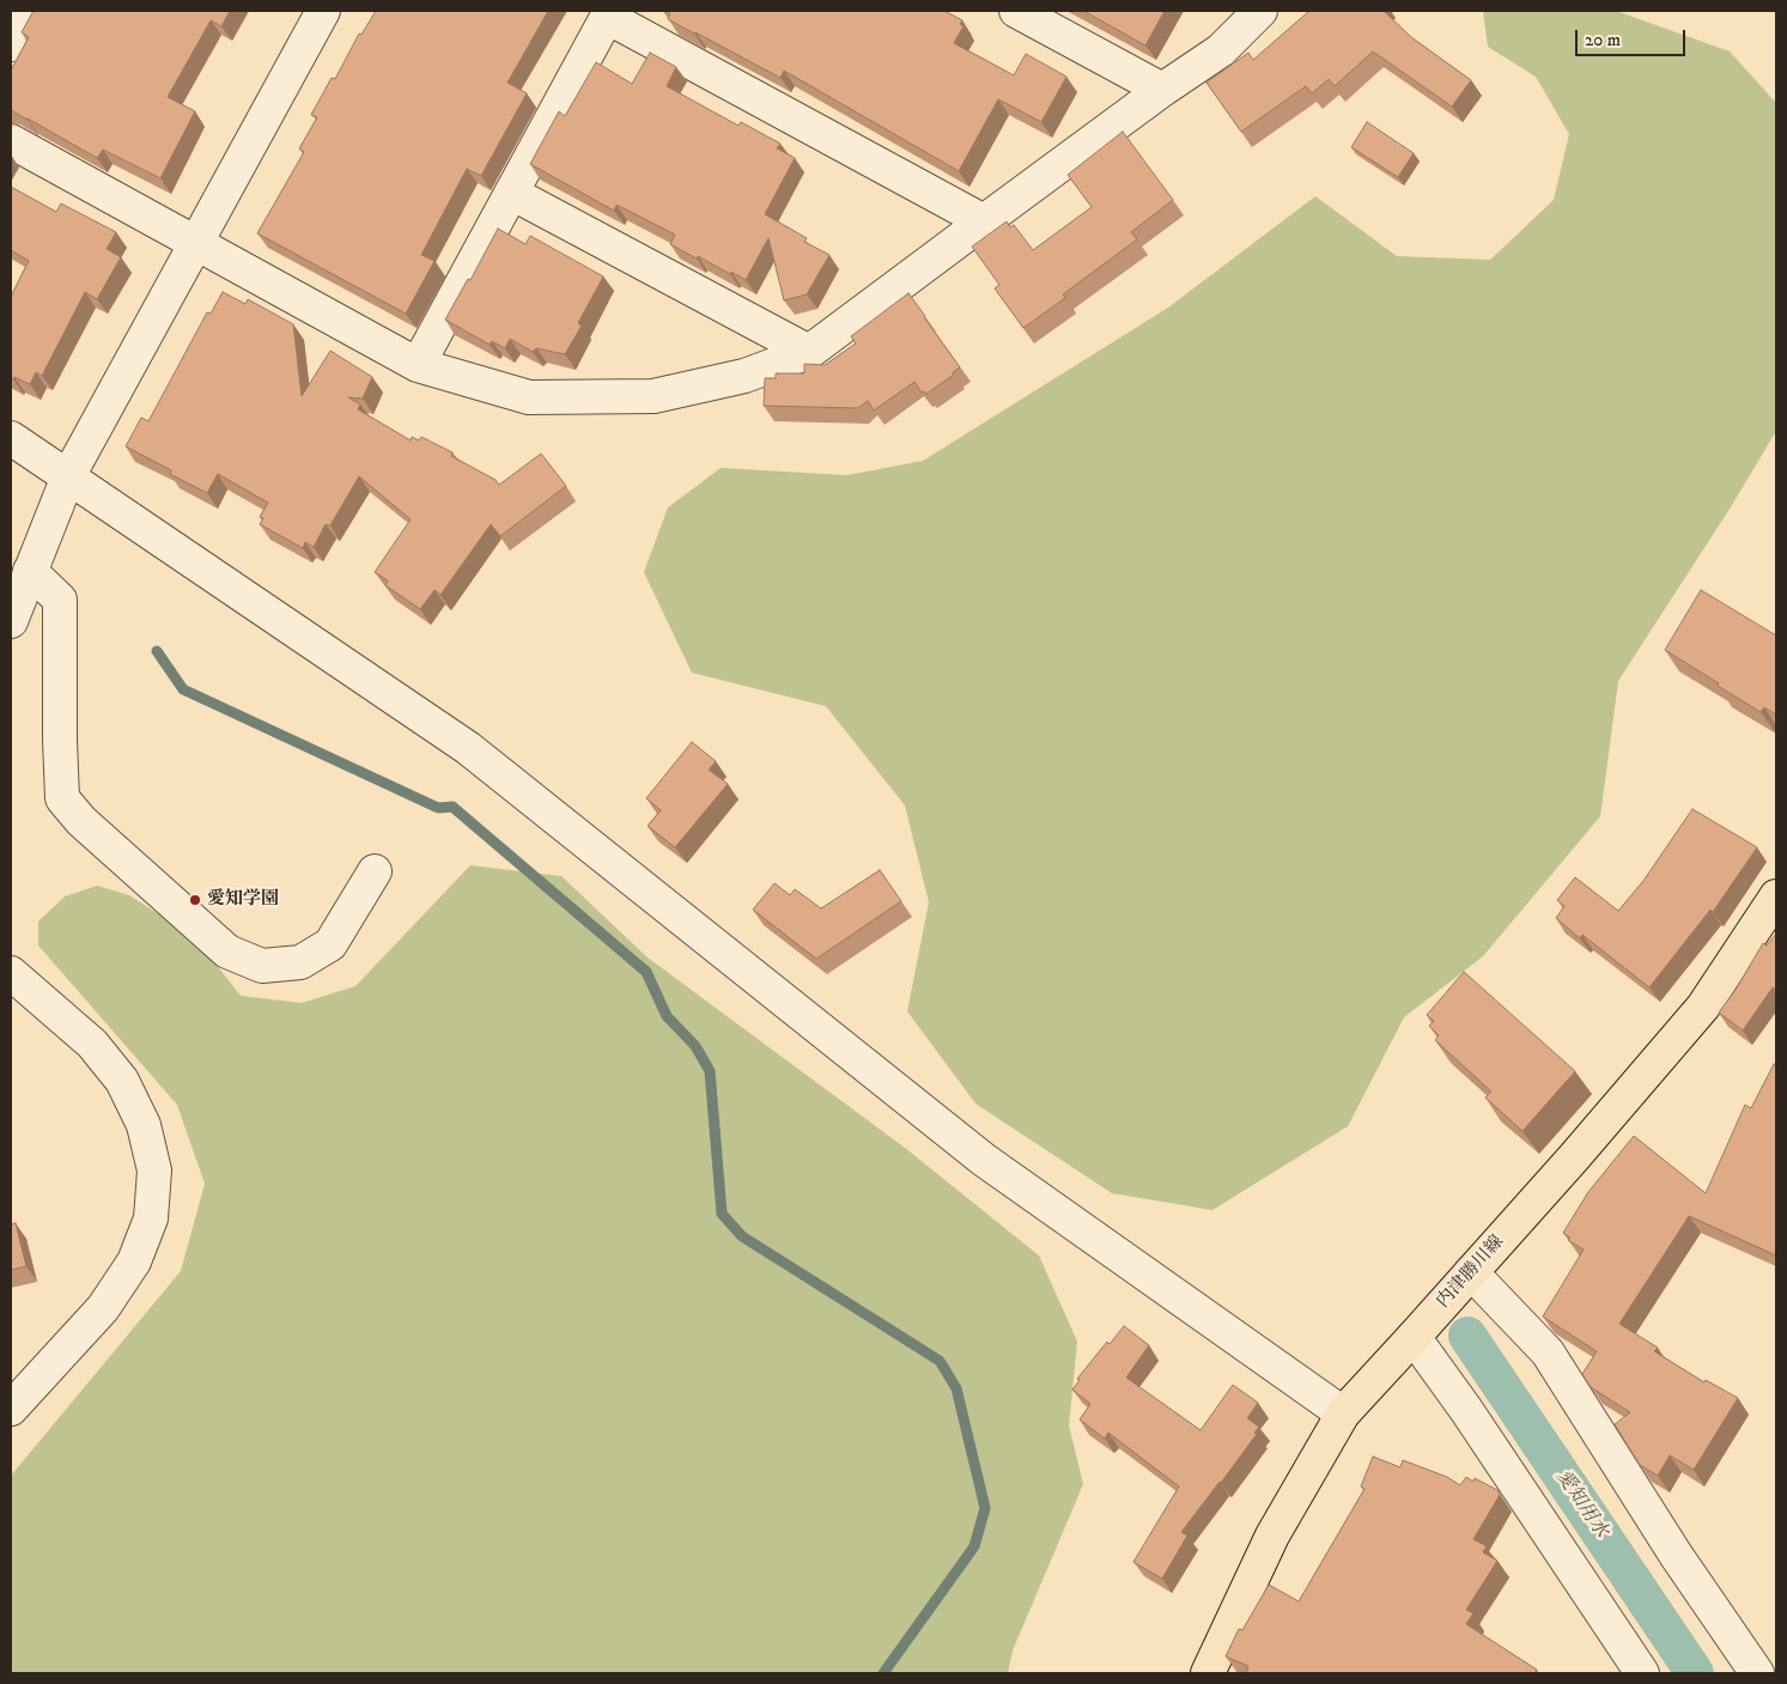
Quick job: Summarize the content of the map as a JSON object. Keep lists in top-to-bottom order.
{
  "streets": {
    "main road": ["内津勝川線"]
  },
  "water": ["愛知用水"],
  "places": ["愛知学園"],
  "scale_bar": "20 m"
}
